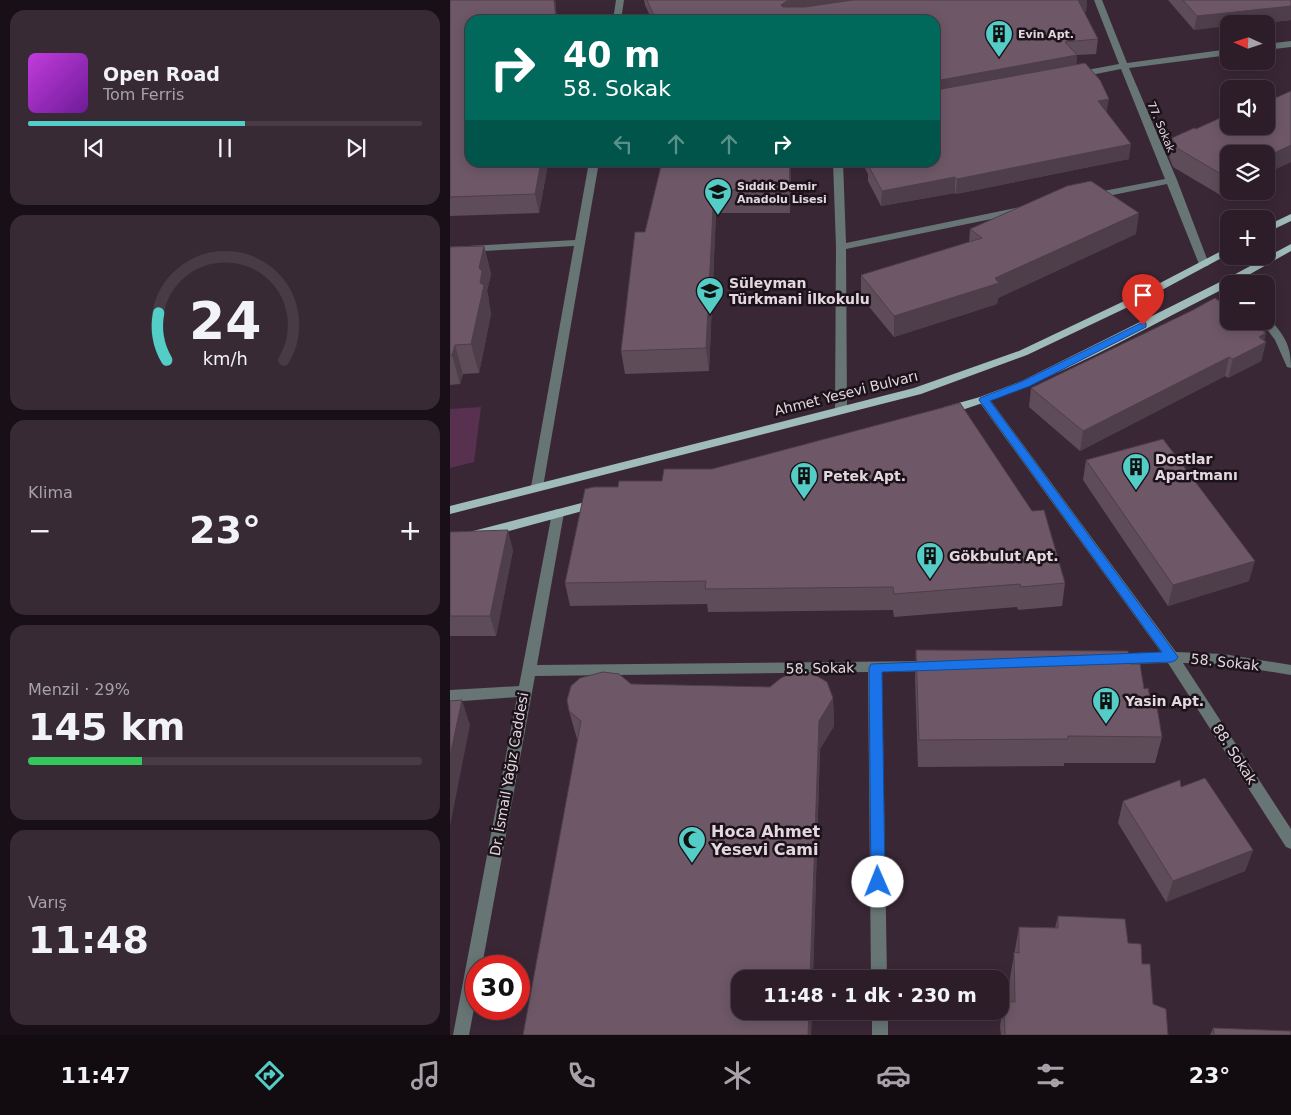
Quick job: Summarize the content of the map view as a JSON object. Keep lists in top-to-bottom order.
{
  "streets": {
    "main road": ["Ahmet Yesevi Bulvarı"],
    "street": [
      "77. Sokak",
      "58. Sokak",
      "88. Sokak",
      "Dr. İsmail Yağız Caddesi"
    ]
  },
  "crossings": [
    ["77. Sokak", "Ahmet Yesevi Bulvarı"],
    ["58. Sokak", "88. Sokak"],
    ["58. Sokak", "Dr. İsmail Yağız Caddesi"]
  ],
  "places": {
    "building": [
      "Evin Apt.",
      "Dostlar Apartmanı",
      "Petek Apt.",
      "Gökbulut Apt.",
      "Yasin Apt."
    ],
    "school or university": ["Sıddık Demir Anadolu Lisesi", "Süleyman Türkmani İlkokulu"],
    "mosque": ["Hoca Ahmet Yesevi Cami"]
  },
  "north": "left",
  "page": {
    "map_buttons": ["+", "−"],
    "turn": ["40 m", "58. Sokak"],
    "song": ["Open Road", "Tom Ferris"],
    "tile": [
      "Klima",
      ["Menzil · 29%", "145 km"],
      ["Varış", "11:48"]
    ],
    "heat": ["−", "23°", "+"],
    "limit": "30",
    "trip": "11:48 · 1 dk · 230 m",
    "tabs": ["11:47", "23°"],
    "gauge": ["24", "km/h"]
  }
}
